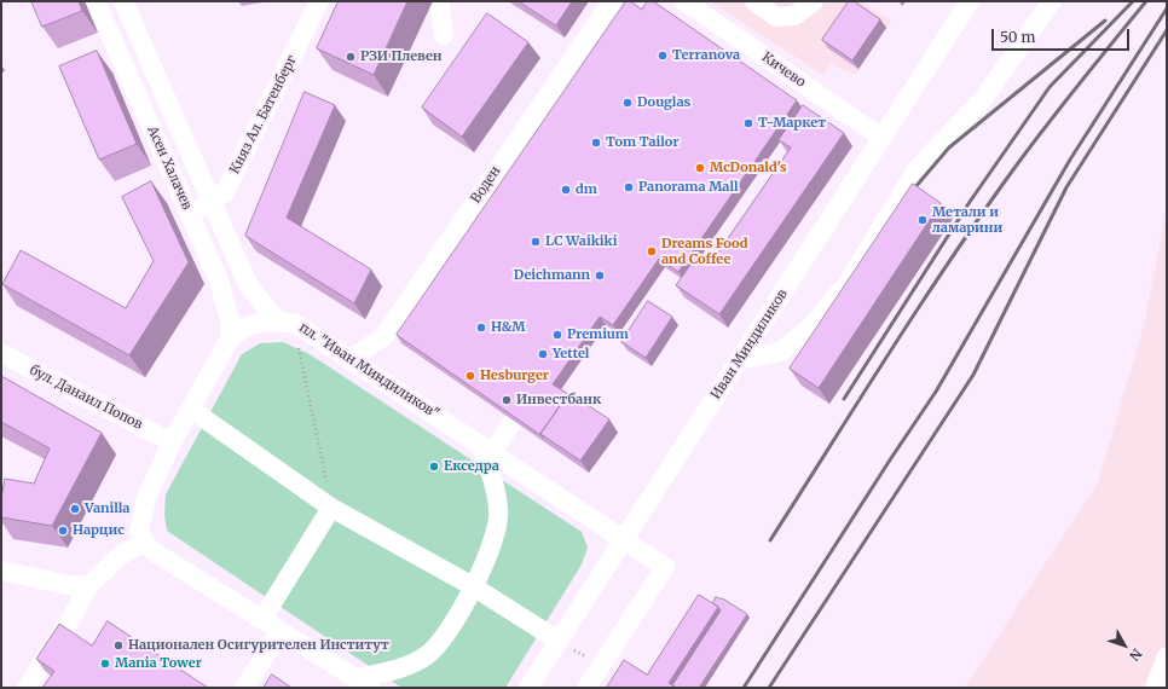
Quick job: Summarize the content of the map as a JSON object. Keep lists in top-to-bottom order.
{
  "streets": {
    "street": [
      "Кичево",
      "Княз Ал. Батенберг",
      "Асен Халачев",
      "Воден",
      "Иван Миндиликов",
      "пл. \"Иван Миндиликов\"",
      "бул. Данаил Попов"
    ]
  },
  "crossings": [
    ["Кичево", "Иван Миндиликов"],
    ["Княз Ал. Батенберг", "Асен Халачев"],
    ["Асен Халачев", "пл. \"Иван Миндиликов\""],
    ["Воден", "пл. \"Иван Миндиликов\""],
    ["Иван Миндиликов", "пл. \"Иван Миндиликов\""]
  ],
  "places": [
    "Terranova",
    "РЗИ Плевен",
    "Douglas",
    "Т-Маркет",
    "Tom Tailor",
    "McDonald's",
    "Panorama Mall",
    "dm",
    "Метали и ламарини",
    "LC Waikiki",
    "Dreams Food and Coffee",
    "Deichmann",
    "H&M",
    "Premium",
    "Yettel",
    "Hesburger",
    "Инвестбанк",
    "Екседра",
    "Vanilla",
    "Нарцис",
    "Национален Осигурителен Институт",
    "Mania Tower"
  ],
  "scale_bar": "50 m",
  "north": "bottom right"
}
